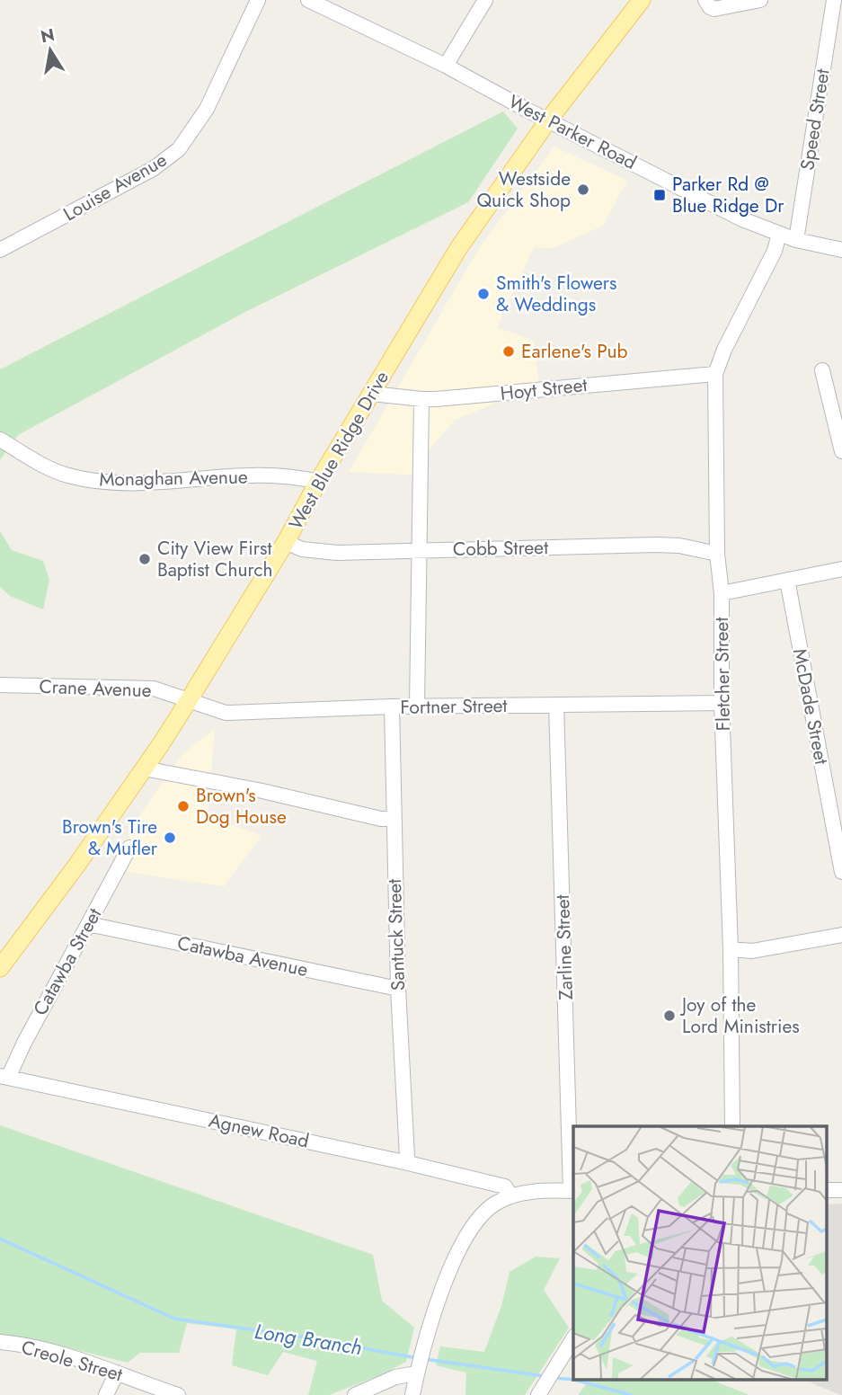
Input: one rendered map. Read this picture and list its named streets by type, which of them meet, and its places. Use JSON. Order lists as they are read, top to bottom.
{
  "streets": {
    "main road": ["West Blue Ridge Drive"],
    "street": [
      "Speed Street",
      "West Parker Road",
      "Louise Avenue",
      "Hoyt Street",
      "Monaghan Avenue",
      "Cobb Street",
      "Fletcher Street",
      "Crane Avenue",
      "Fortner Street",
      "McDade Street",
      "Santuck Street",
      "Zarline Street",
      "Catawba Avenue",
      "Catawba Street",
      "Agnew Road",
      "Creole Street"
    ]
  },
  "crossings": [
    ["Speed Street", "West Parker Road"],
    ["West Parker Road", "West Blue Ridge Drive"],
    ["West Parker Road", "Fletcher Street"],
    ["Hoyt Street", "West Blue Ridge Drive"],
    ["Hoyt Street", "Fletcher Street"],
    ["West Blue Ridge Drive", "Monaghan Avenue"],
    ["West Blue Ridge Drive", "Cobb Street"],
    ["West Blue Ridge Drive", "Crane Avenue"],
    ["West Blue Ridge Drive", "Fortner Street"],
    ["Cobb Street", "Fletcher Street"],
    ["Fletcher Street", "Fortner Street"],
    ["Crane Avenue", "Fortner Street"],
    ["Fortner Street", "Santuck Street"],
    ["Fortner Street", "Zarline Street"],
    ["Santuck Street", "Catawba Avenue"],
    ["Santuck Street", "Agnew Road"],
    ["Catawba Avenue", "Catawba Street"],
    ["Catawba Street", "Agnew Road"]
  ],
  "water": ["Long Branch"],
  "places": {
    "other": [
      "Westside Quick Shop",
      "Smith's Flowers & Weddings",
      "Earlene's Pub",
      "City View First Baptist Church",
      "Brown's Dog House",
      "Brown's Tire & Mufler",
      "Joy of the Lord Ministries"
    ],
    "transit": ["Parker Rd @ Blue Ridge Dr"]
  },
  "north": "top"
}
